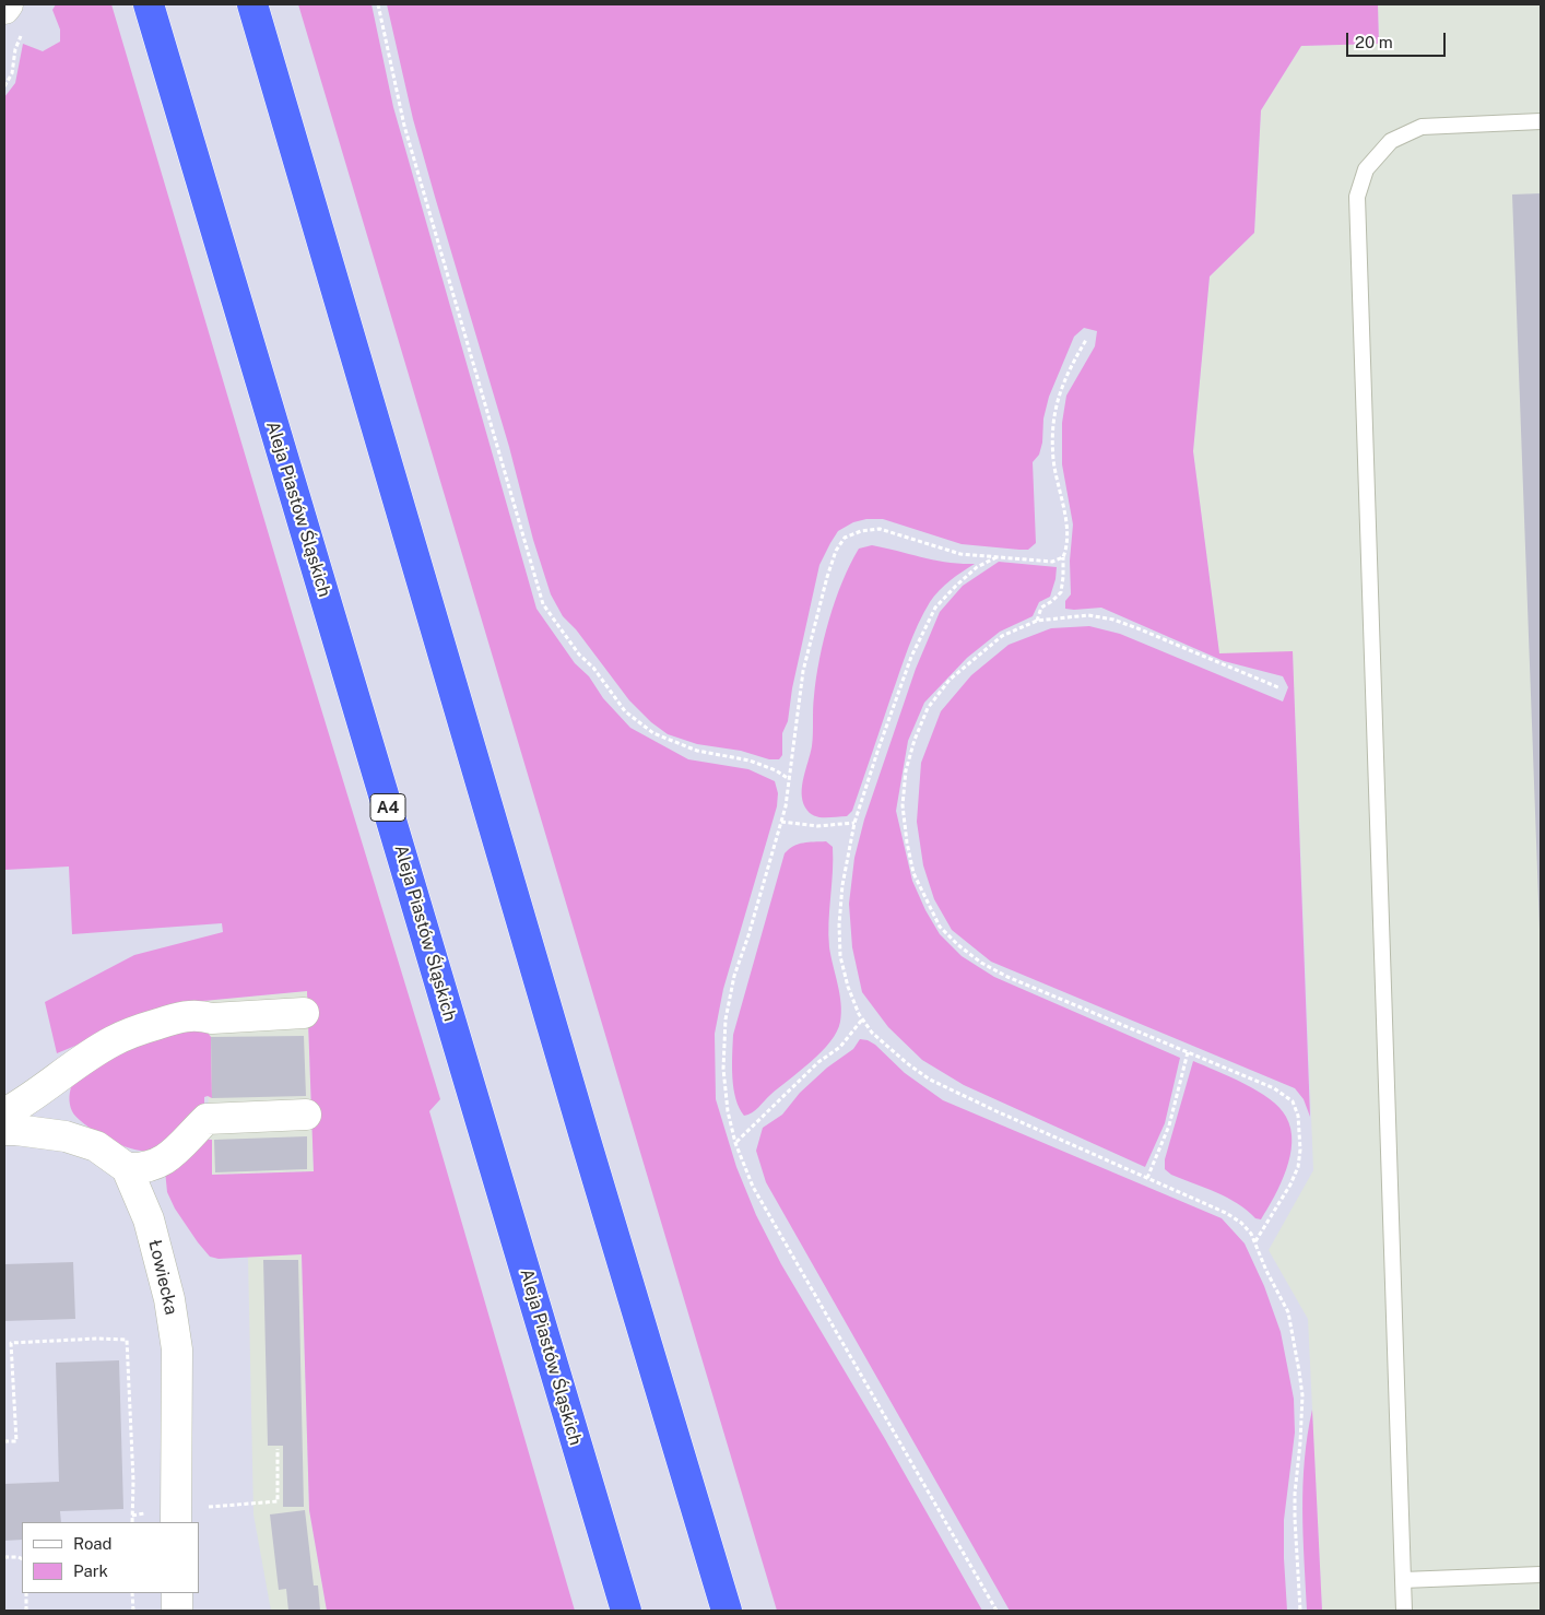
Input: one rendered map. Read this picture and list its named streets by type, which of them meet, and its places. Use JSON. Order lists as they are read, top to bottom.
{
  "streets": {
    "highway": ["Aleja Piastów Śląskich", "A4"],
    "street": ["Łowiecka"]
  },
  "legend": ["Road", "Park"],
  "scale_bar": "20 m"
}
